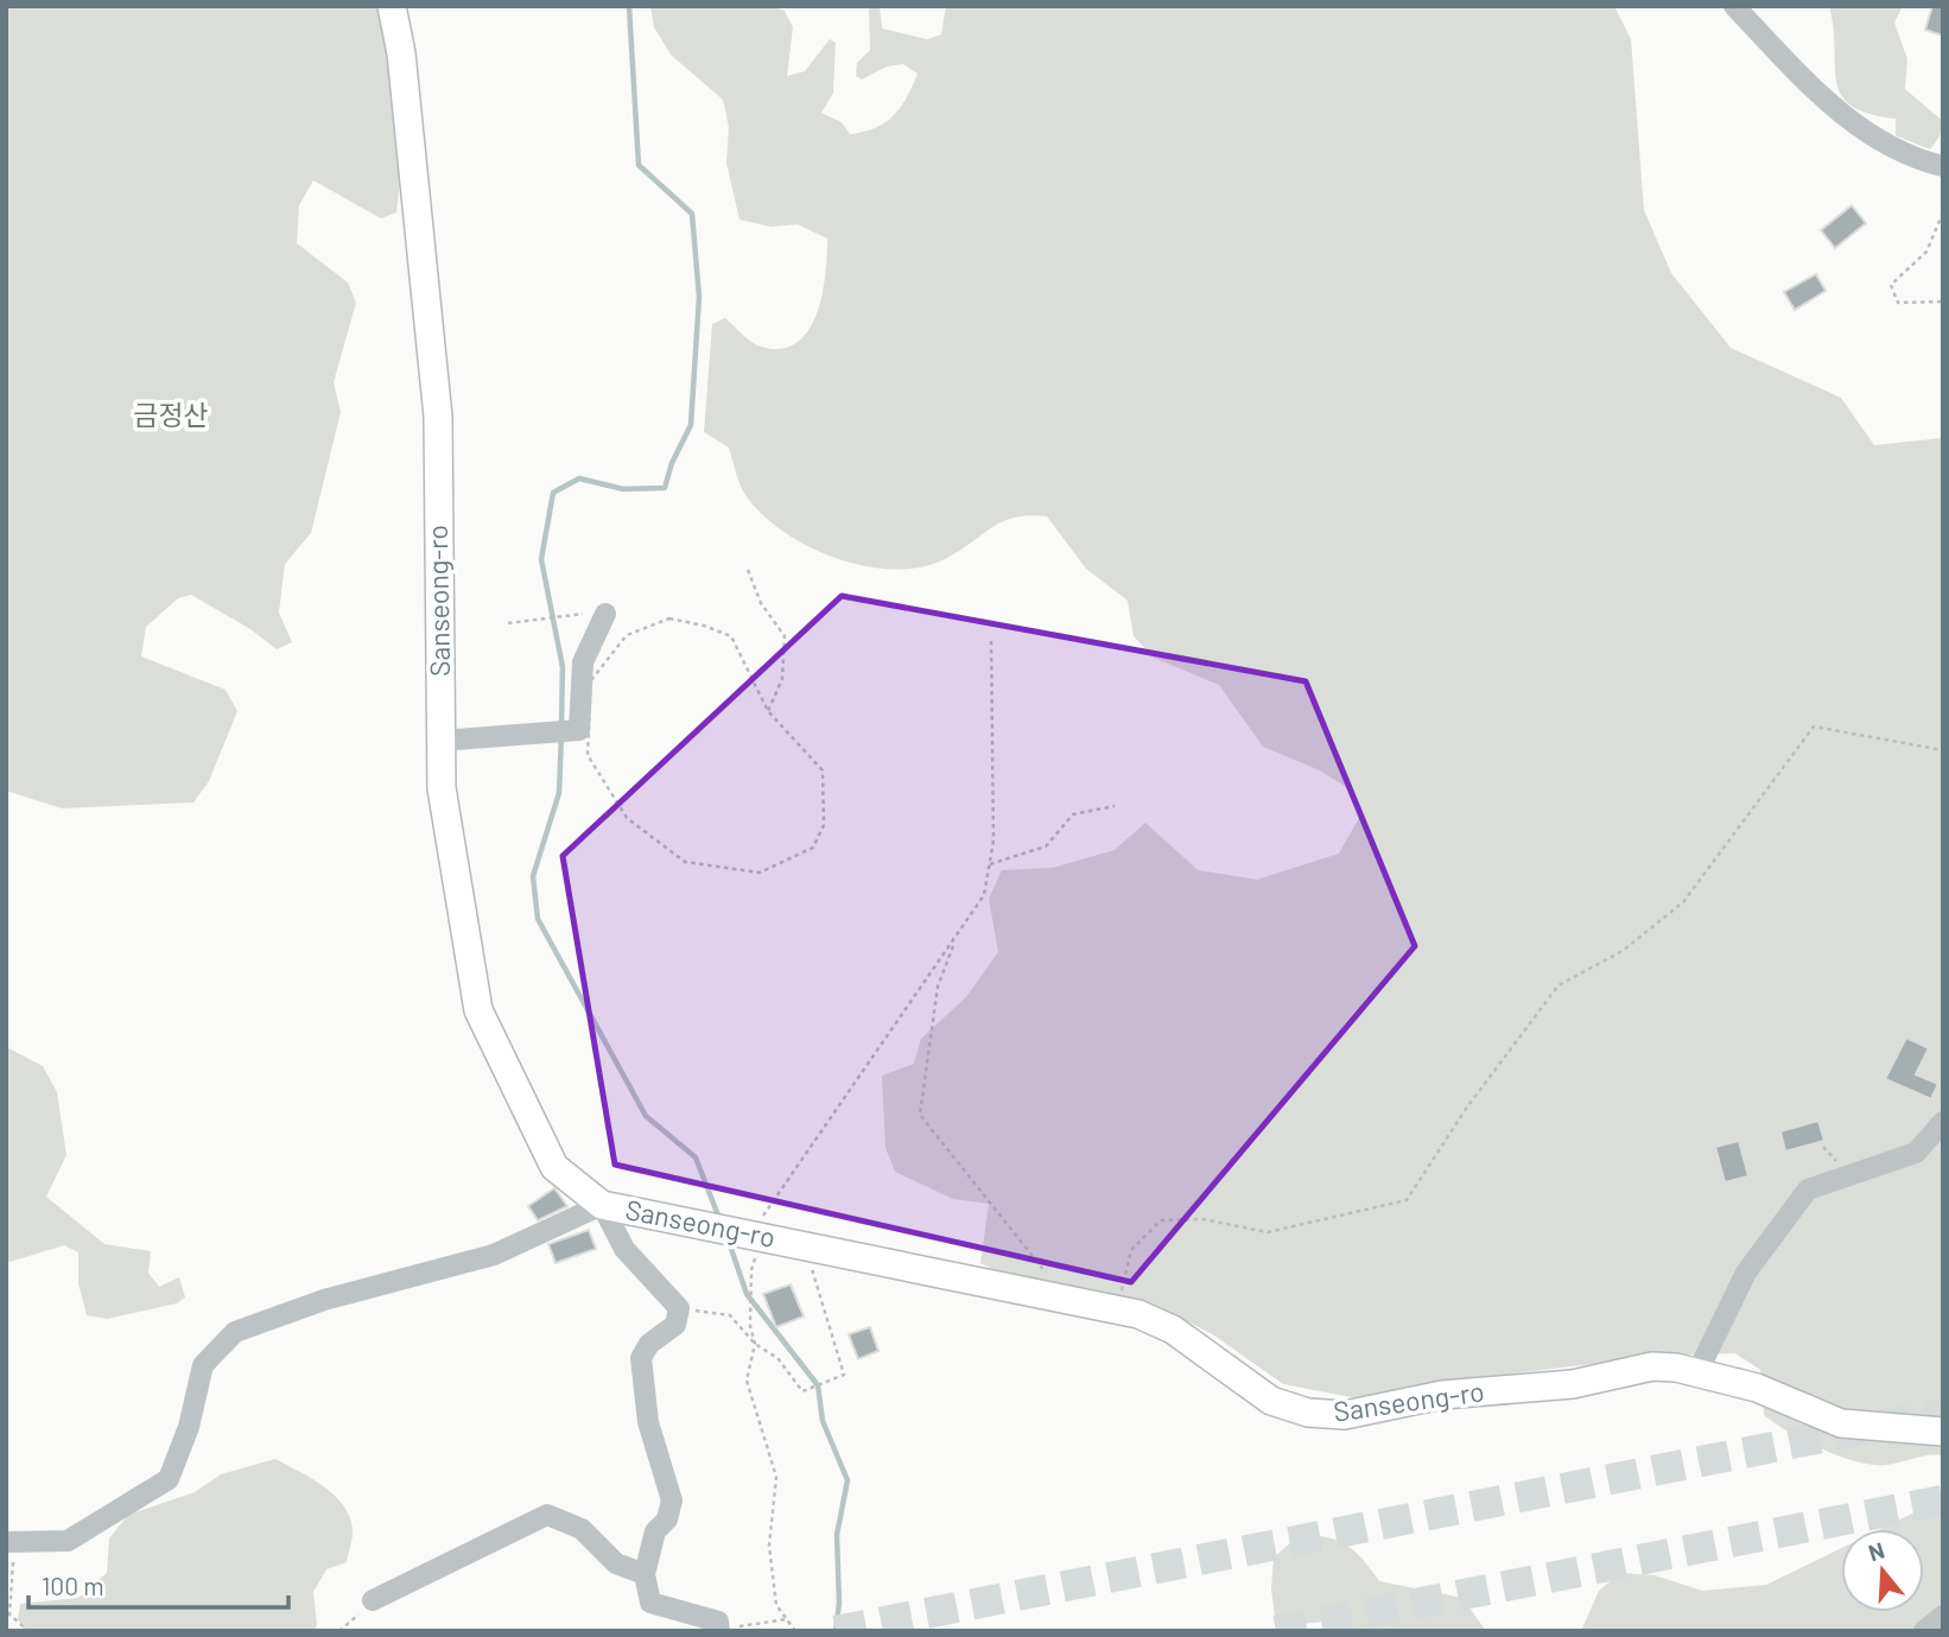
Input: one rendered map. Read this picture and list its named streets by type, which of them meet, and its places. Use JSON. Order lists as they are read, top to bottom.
{
  "streets": {
    "main road": ["Sanseong-ro"]
  },
  "parks": ["금정산"],
  "scale_bar": "100 m",
  "north": "top"
}
